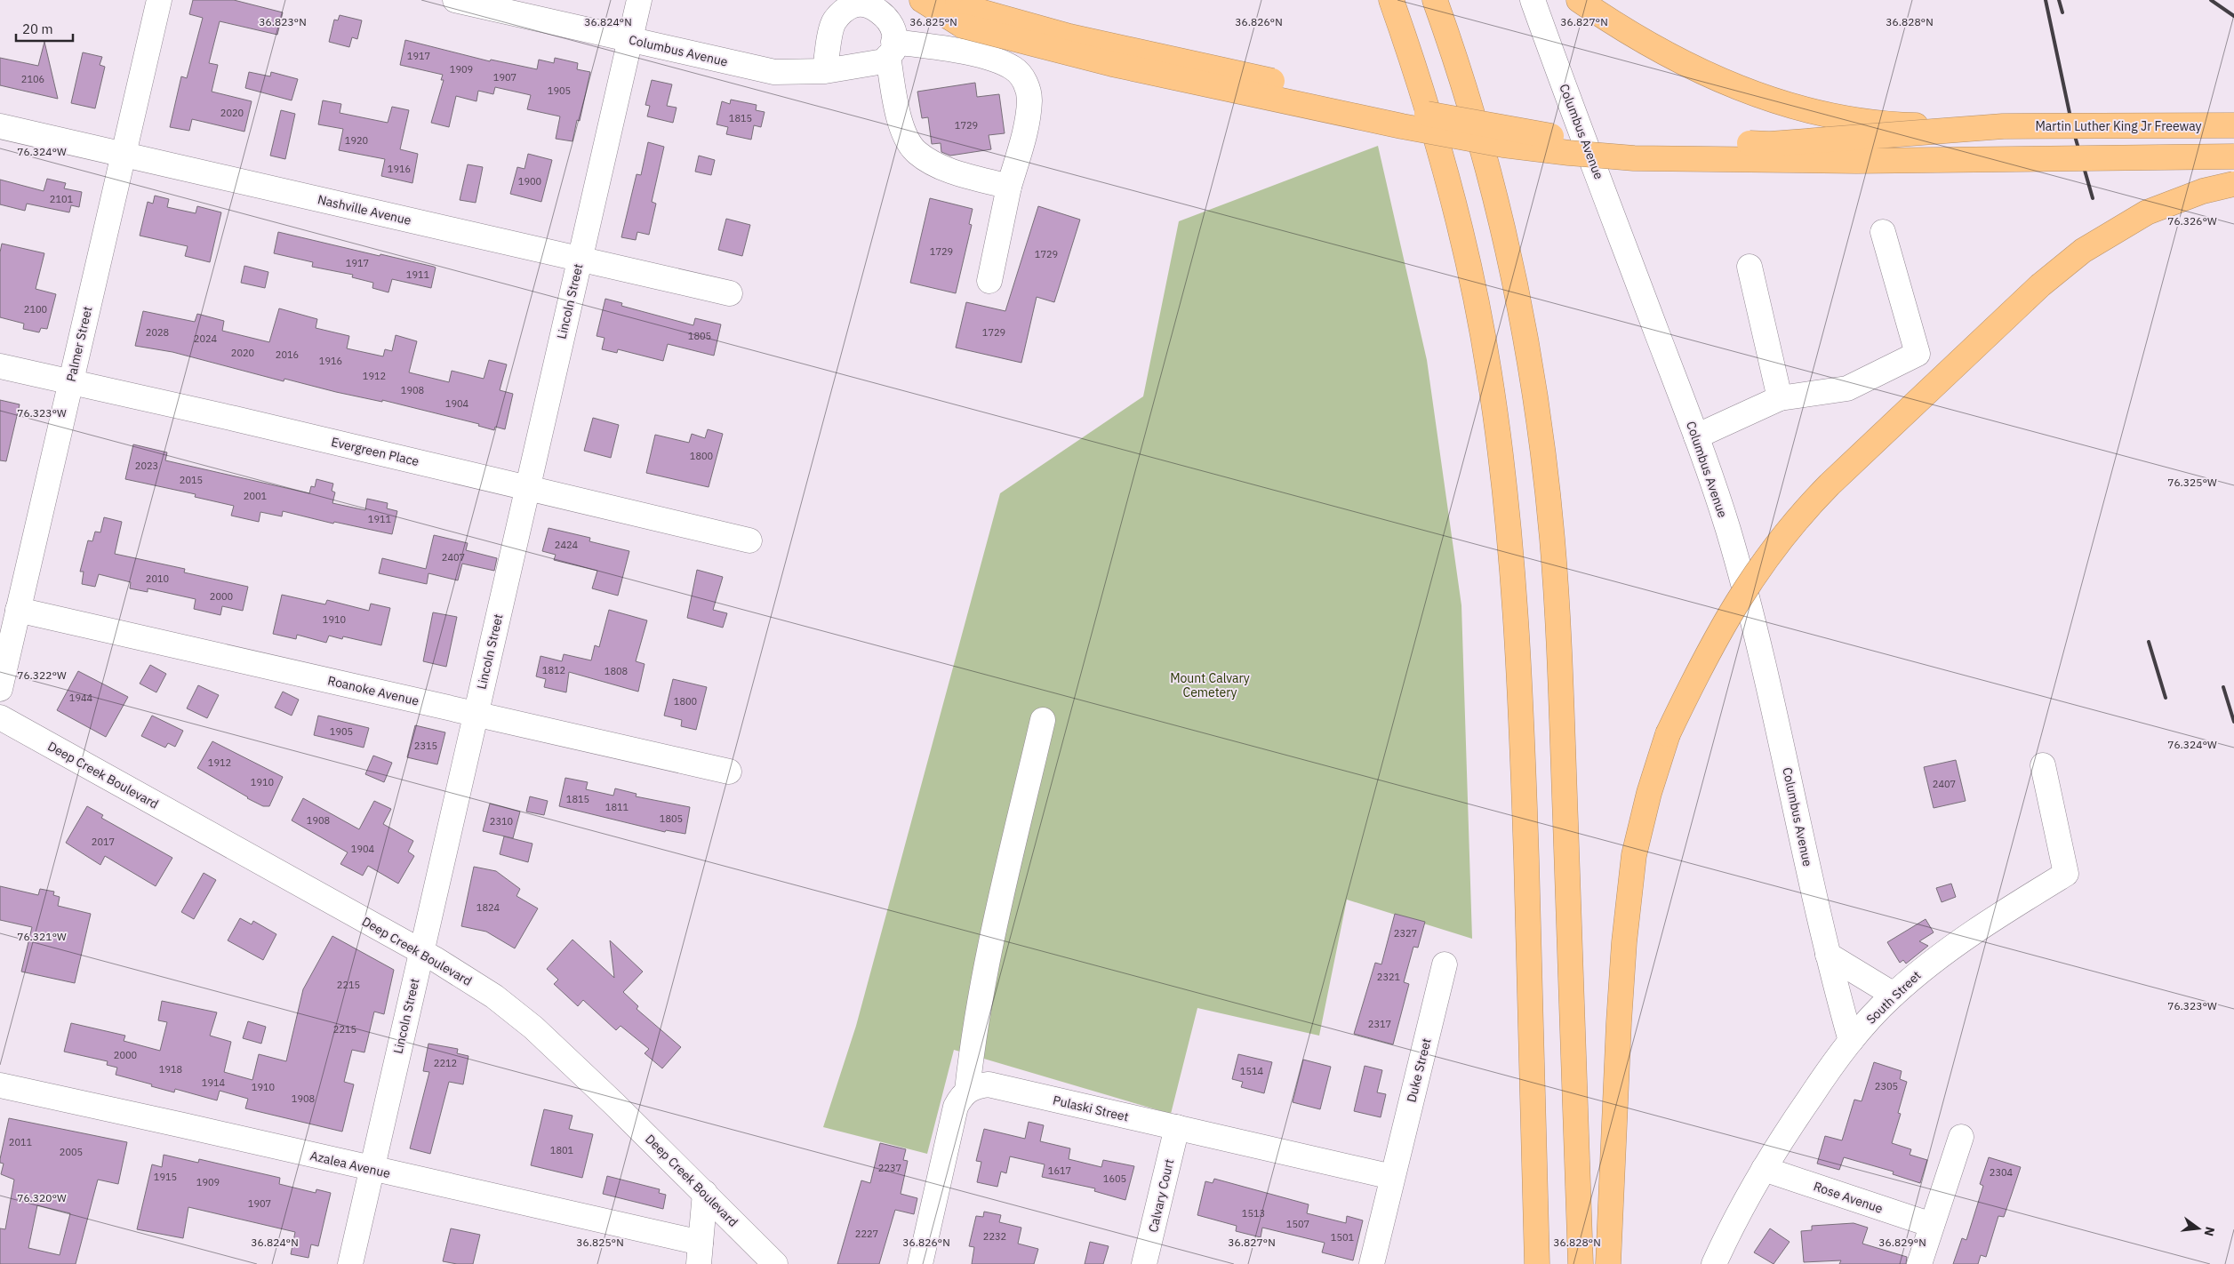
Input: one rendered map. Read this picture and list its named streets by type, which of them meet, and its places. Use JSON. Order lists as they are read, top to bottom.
{
  "streets": {
    "highway": ["Martin Luther King Jr Freeway"],
    "street": [
      "Columbus Avenue",
      "Nashville Avenue",
      "Lincoln Street",
      "Palmer Street",
      "Evergreen Place",
      "Roanoke Avenue",
      "Deep Creek Boulevard",
      "South Street",
      "Duke Street",
      "Pulaski Street",
      "Azalea Avenue",
      "Calvary Court",
      "Rose Avenue"
    ]
  },
  "crossings": [
    ["Columbus Avenue", "Lincoln Street"],
    ["Columbus Avenue", "South Street"],
    ["Nashville Avenue", "Lincoln Street"],
    ["Nashville Avenue", "Palmer Street"],
    ["Lincoln Street", "Evergreen Place"],
    ["Lincoln Street", "Roanoke Avenue"],
    ["Lincoln Street", "Deep Creek Boulevard"],
    ["Lincoln Street", "Azalea Avenue"],
    ["Palmer Street", "Evergreen Place"],
    ["Palmer Street", "Roanoke Avenue"],
    ["South Street", "Rose Avenue"],
    ["Duke Street", "Pulaski Street"],
    ["Pulaski Street", "Calvary Court"]
  ],
  "parks": ["Mount Calvary Cemetery"],
  "house_numbers": [
    "1917",
    "1909",
    "1907",
    "2106",
    "1905",
    "2020",
    "1815",
    "1729",
    "1920",
    "1916",
    "1900",
    "2101",
    "1729",
    "1729",
    "1917",
    "1911",
    "2100",
    "2028",
    "1729",
    "1805",
    "2024",
    "2020",
    "2016",
    "1916",
    "1912",
    "1908",
    "1904",
    "1800",
    "2023",
    "2015",
    "2001",
    "1911",
    "2424",
    "2407",
    "2010",
    "2000",
    "1910",
    "1812",
    "1808",
    "1944",
    "1800",
    "1905",
    "2315",
    "1912",
    "1910",
    "2407",
    "1815",
    "1811",
    "1805",
    "1908",
    "2310",
    "2017",
    "1904",
    "1824",
    "2327",
    "2321",
    "2215",
    "2317",
    "2215",
    "2000",
    "2212",
    "1918",
    "1514",
    "1914",
    "2305",
    "1910",
    "1908",
    "2011",
    "1801",
    "2005",
    "2237",
    "1617",
    "2304",
    "1915",
    "1605",
    "1909",
    "1907",
    "1513",
    "1507",
    "2227",
    "2232",
    "1501"
  ],
  "scale_bar": "20 m",
  "north": "right",
  "coordinates": [
    "36.823°N",
    "36.824°N",
    "36.825°N",
    "36.826°N",
    "36.827°N",
    "36.828°N",
    "76.324°W",
    "76.326°W",
    "76.323°W",
    "76.325°W",
    "76.322°W",
    "76.321°W",
    "76.320°W",
    "36.829°N"
  ]
}
